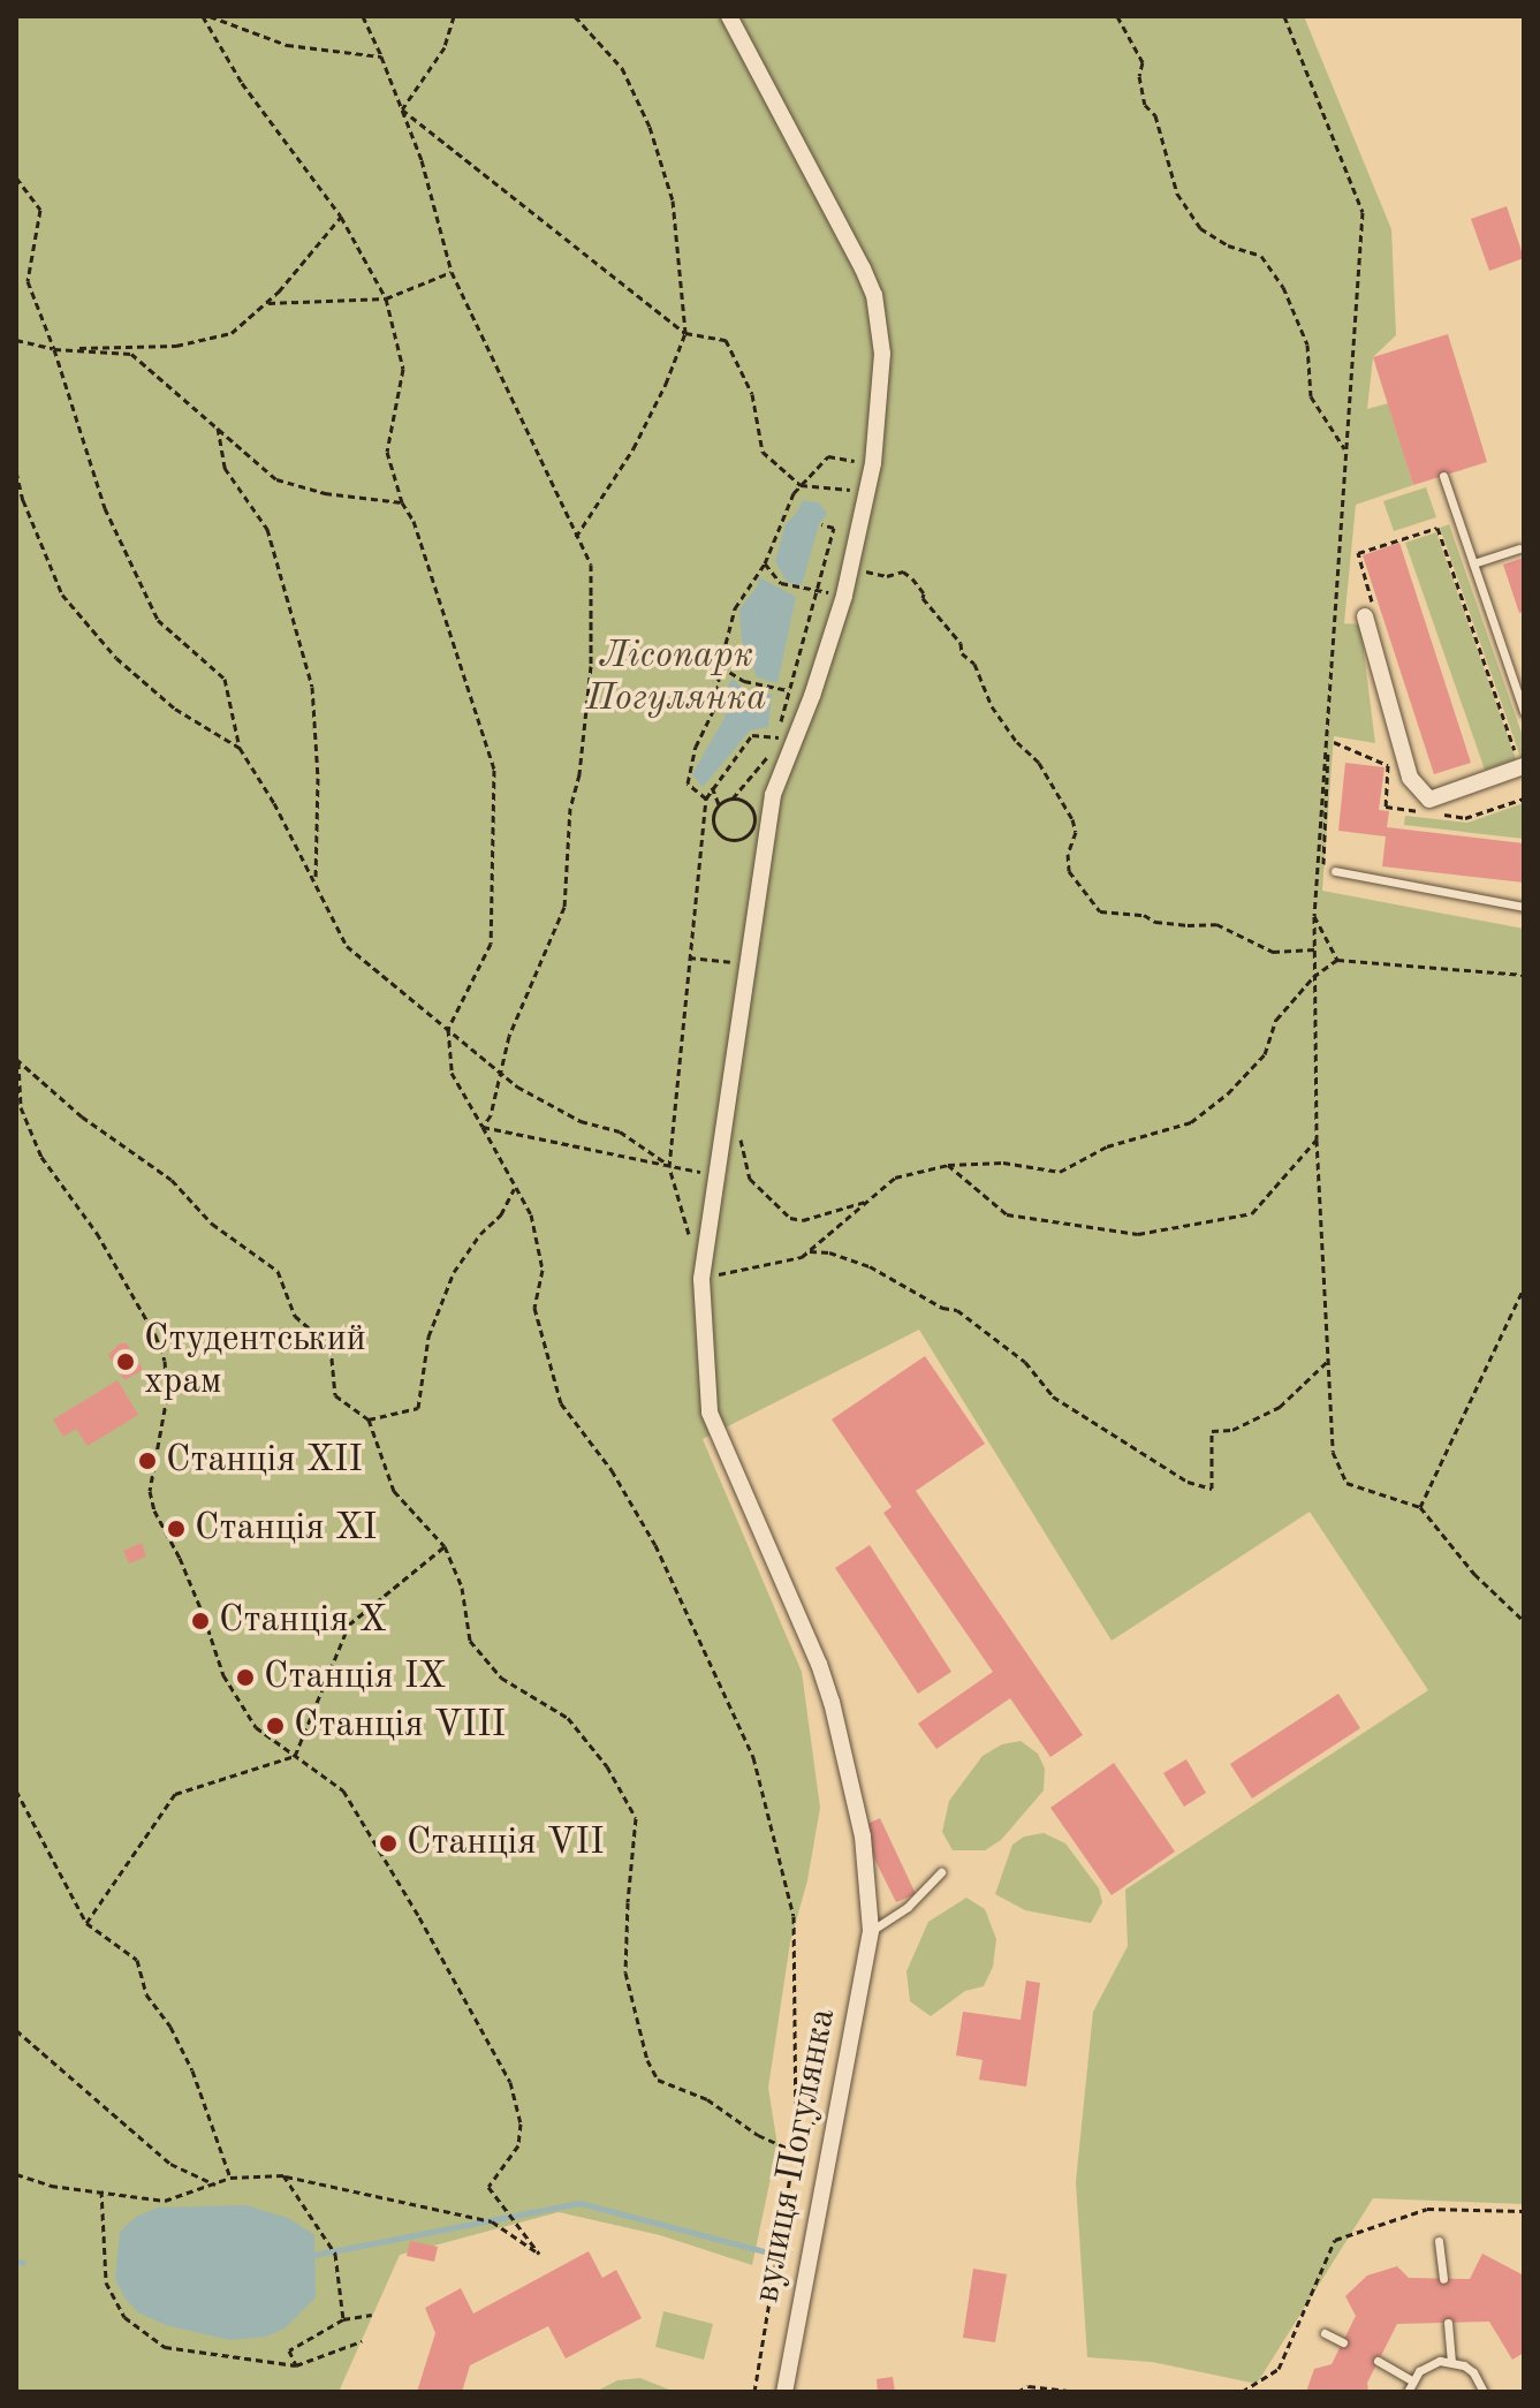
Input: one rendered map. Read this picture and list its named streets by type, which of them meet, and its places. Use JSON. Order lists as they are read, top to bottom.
{
  "streets": {
    "street": ["вулиця Погулянка"]
  },
  "parks": ["Лісопарк Погулянка"],
  "places": [
    "Студентський храм",
    "Cтанція XII",
    "Cтанція XI",
    "Cтанція X",
    "Cтанція IX",
    "Cтанція VIII",
    "Станція VII"
  ]
}
